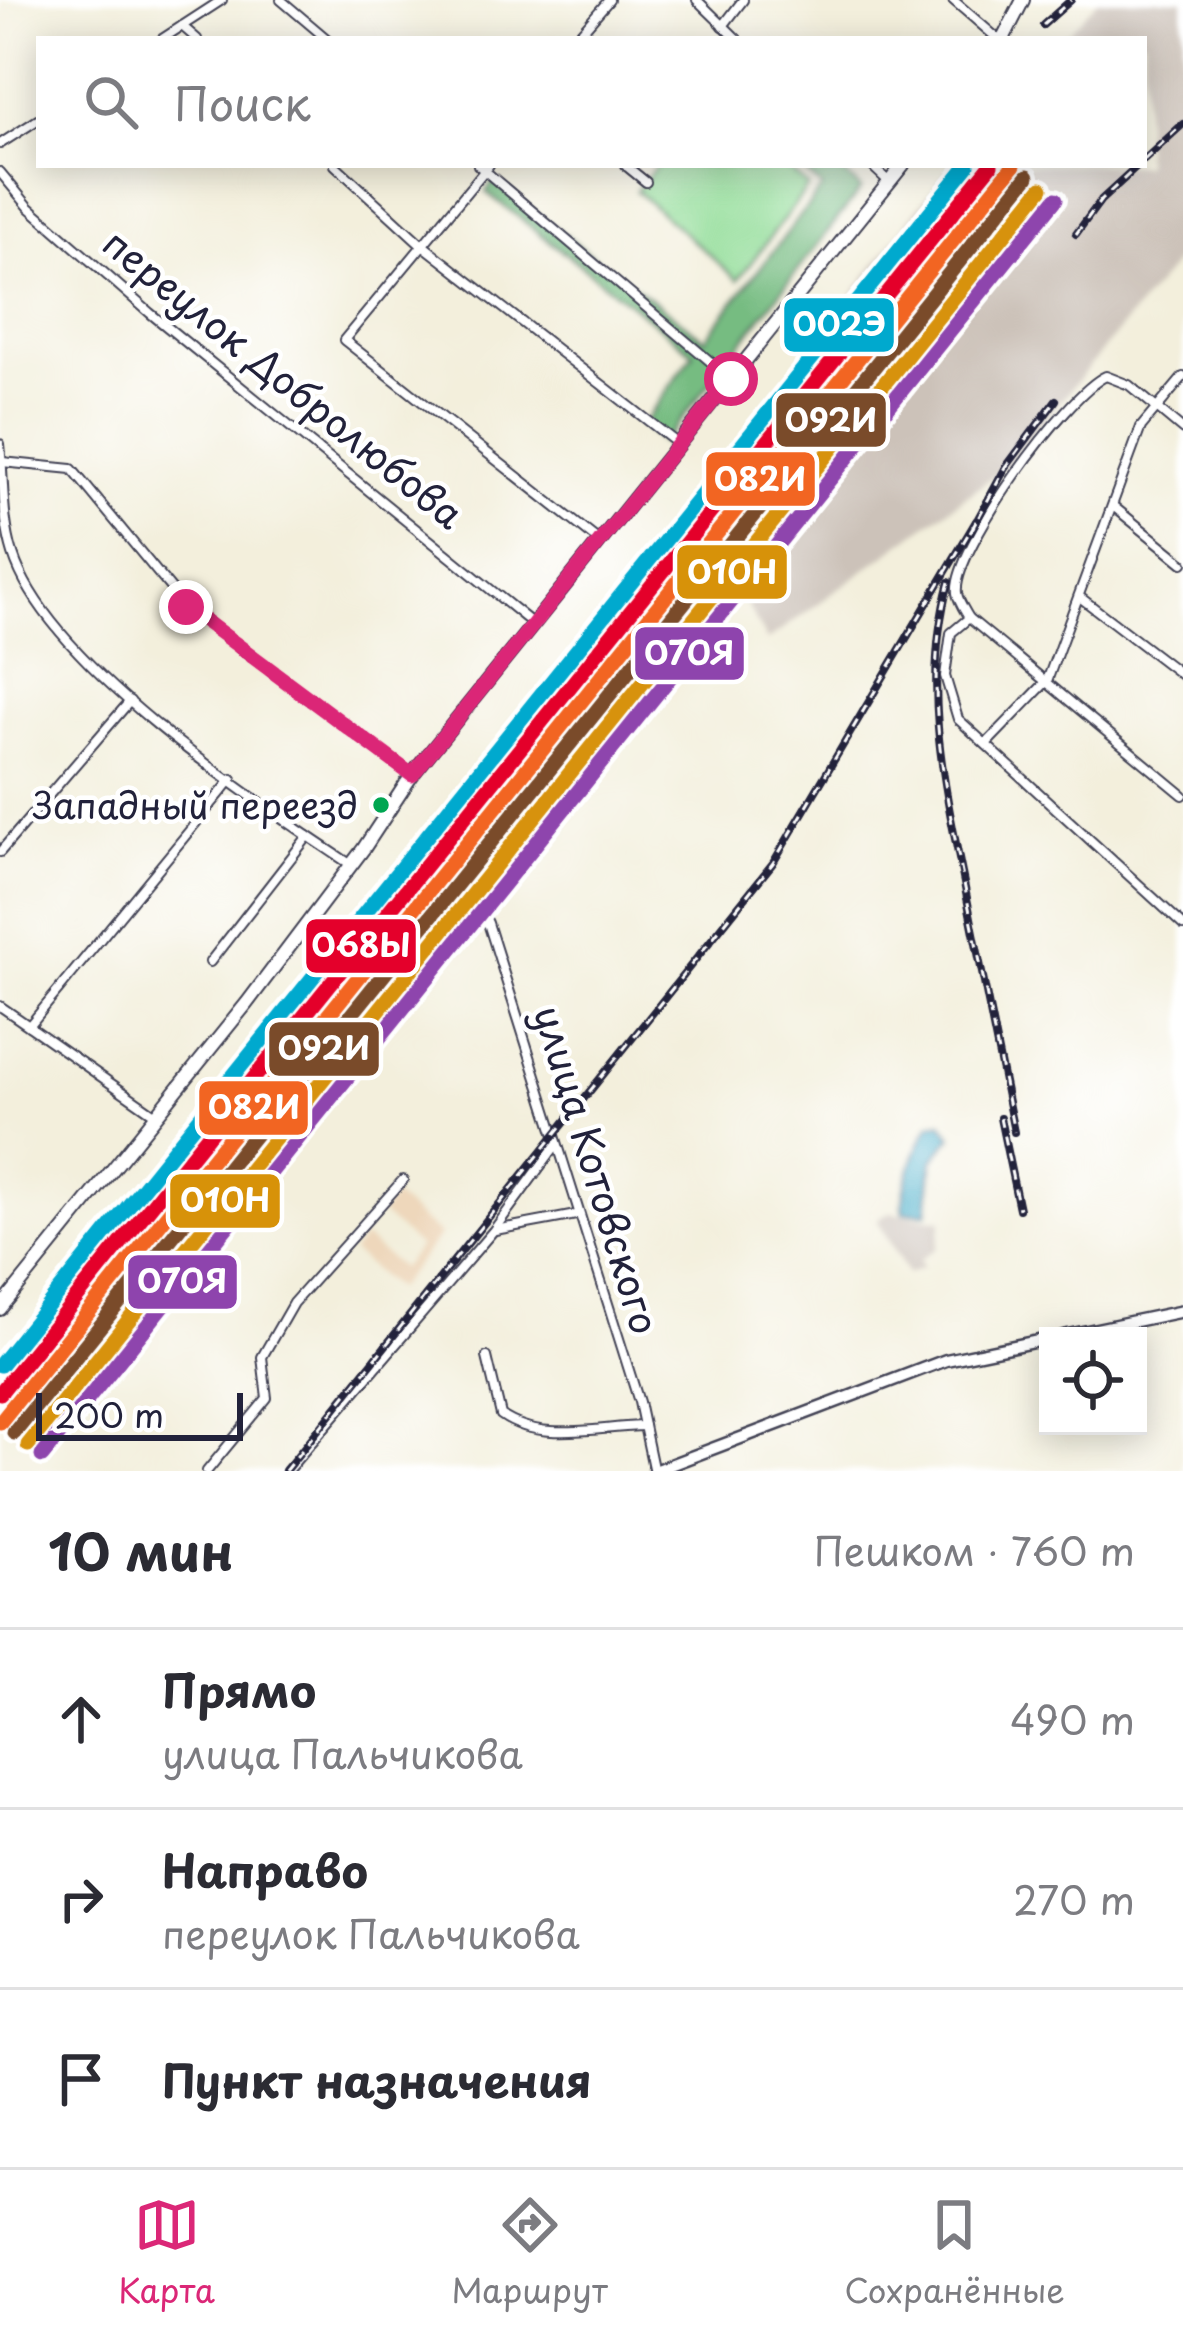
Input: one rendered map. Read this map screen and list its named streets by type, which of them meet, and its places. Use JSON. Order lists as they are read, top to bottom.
{
  "streets": {
    "street": ["переулок Добролюбова", "улица Котовского"]
  },
  "places": ["Западный переезд"],
  "lines": [
    "transit line 082И",
    "transit line 068Ы",
    "transit line 002Э",
    "transit line 092И",
    "transit line 010Н",
    "transit line 070Я"
  ],
  "scale_bar": "200 m",
  "page": {
    "search": "Поиск",
    "scale": "200 m",
    "heading": ["10 мин", "Пешком · 760 m"],
    "list": [
      ["Прямо", "улица Пальчикова", "490 m"],
      ["Направо", "переулок Пальчикова", "270 m"],
      "Пункт назначения"
    ],
    "nav": ["Карта", "Маршрут", "Сохранённые"]
  }
}
